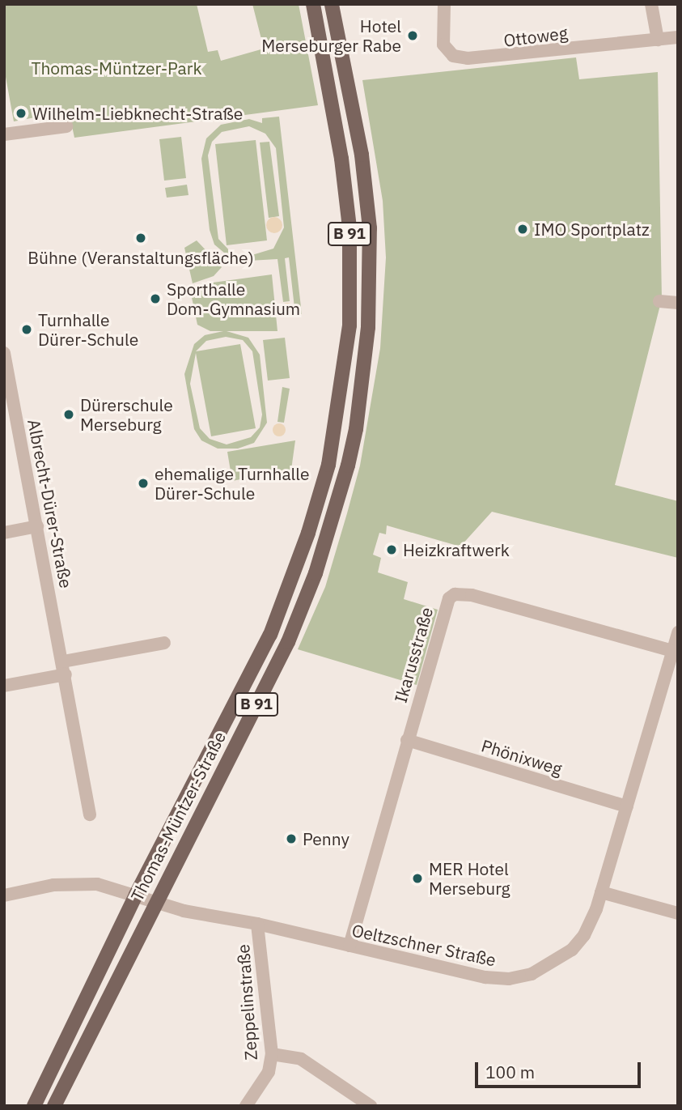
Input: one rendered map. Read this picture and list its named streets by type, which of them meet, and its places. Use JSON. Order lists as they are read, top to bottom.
{
  "streets": {
    "main road": ["B 91", "Thomas-Müntzer-Straße"],
    "street": [
      "Ottoweg",
      "Albrecht-Dürer-Straße",
      "Ikarusstraße",
      "Phönixweg",
      "Oeltzschner Straße",
      "Zeppelinstraße"
    ]
  },
  "crossings": [
    ["Ikarusstraße", "Phönixweg"],
    ["Ikarusstraße", "Oeltzschner Straße"],
    ["Phönixweg", "Oeltzschner Straße"],
    ["Thomas-Müntzer-Straße", "Oeltzschner Straße"],
    ["Oeltzschner Straße", "Zeppelinstraße"]
  ],
  "parks": ["Thomas-Müntzer-Park"],
  "places": [
    "Hotel Merseburger Rabe",
    "Wilhelm-Liebknecht-Straße",
    "IMO Sportplatz",
    "Bühne (Veranstaltungsfläche)",
    "Sporthalle Dom-Gymnasium",
    "Turnhalle Dürer-Schule",
    "Dürerschule Merseburg",
    "ehemalige Turnhalle Dürer-Schule",
    "Heizkraftwerk",
    "Penny",
    "MER Hotel Merseburg"
  ],
  "scale_bar": "100 m"
}
